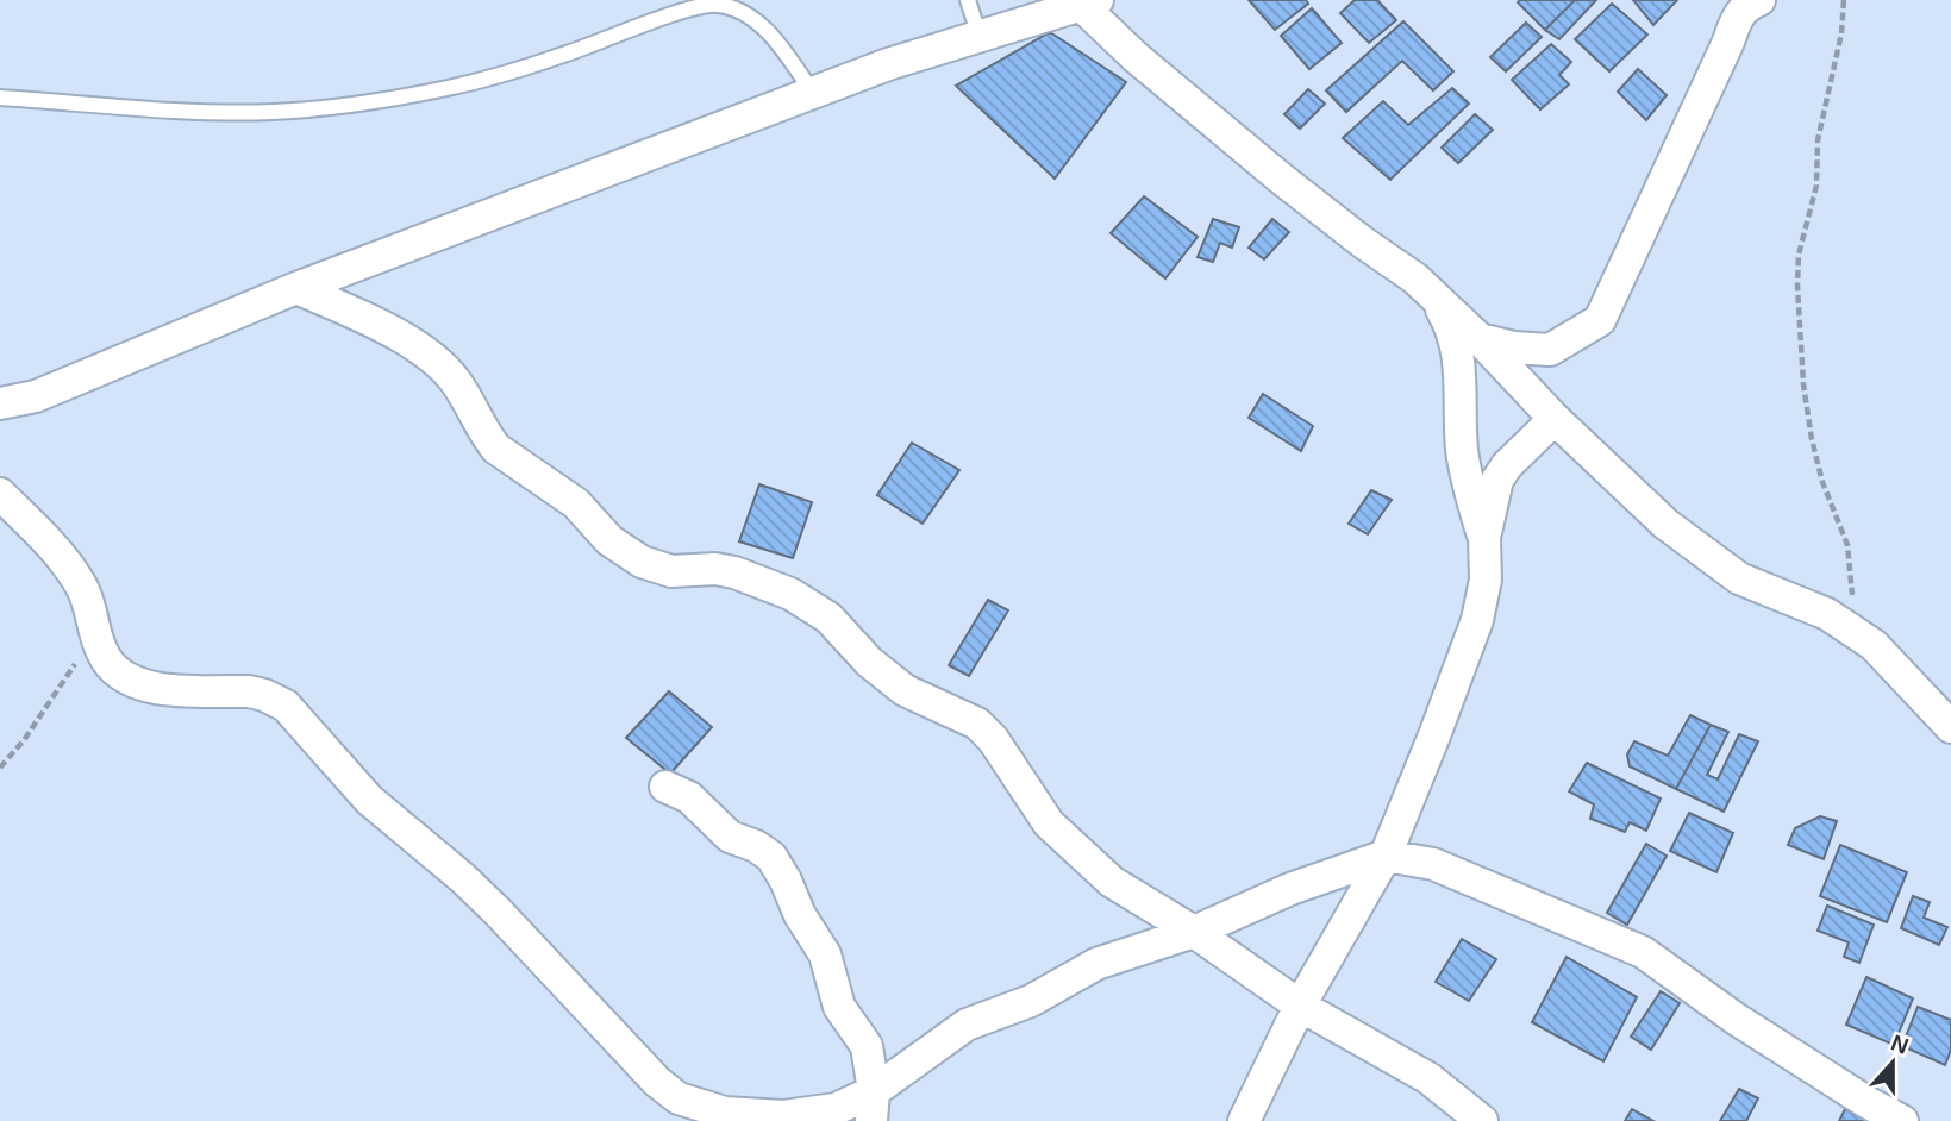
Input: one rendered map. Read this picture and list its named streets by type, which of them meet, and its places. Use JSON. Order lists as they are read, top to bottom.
{
  "north": "top"
}
